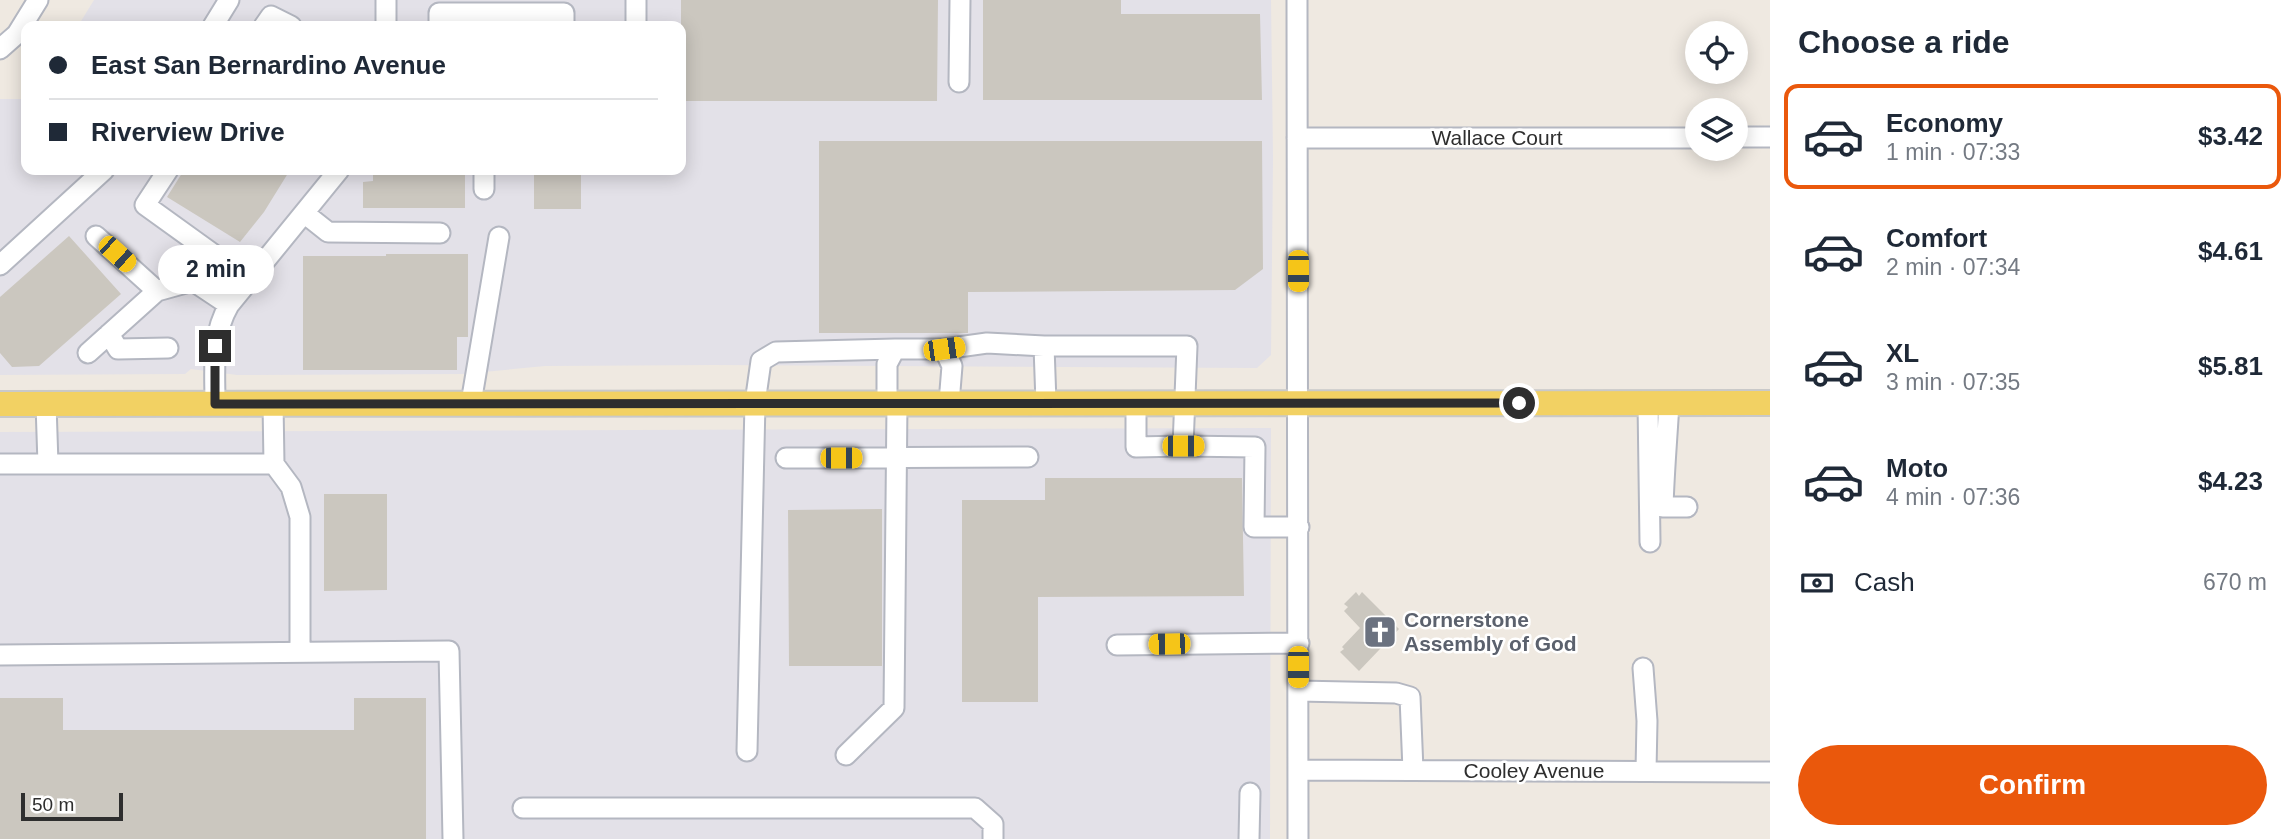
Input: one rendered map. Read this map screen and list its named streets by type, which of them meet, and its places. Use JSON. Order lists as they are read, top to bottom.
{
  "streets": {
    "street": ["Wallace Court", "Cooley Avenue"]
  },
  "places": {
    "church": ["Cornerstone Assembly of God"]
  },
  "scale_bar": "50 m",
  "page": {
    "heading": "Choose a ride",
    "banner": ["East San Bernardino Avenue", "Riverview Drive"],
    "list": [
      {
        "name": "Economy",
        "note": "1 min · 07:33",
        "value": "$3.42"
      },
      {
        "name": "Comfort",
        "note": "2 min · 07:34",
        "value": "$4.61"
      },
      {
        "name": "XL",
        "note": "3 min · 07:35",
        "value": "$5.81"
      },
      {
        "name": "Moto",
        "note": "4 min · 07:36",
        "value": "$4.23"
      }
    ],
    "bubble": "2 min",
    "pay": ["Cash", "670 m"],
    "buttons": "Confirm",
    "scale": "50 m"
  }
}
